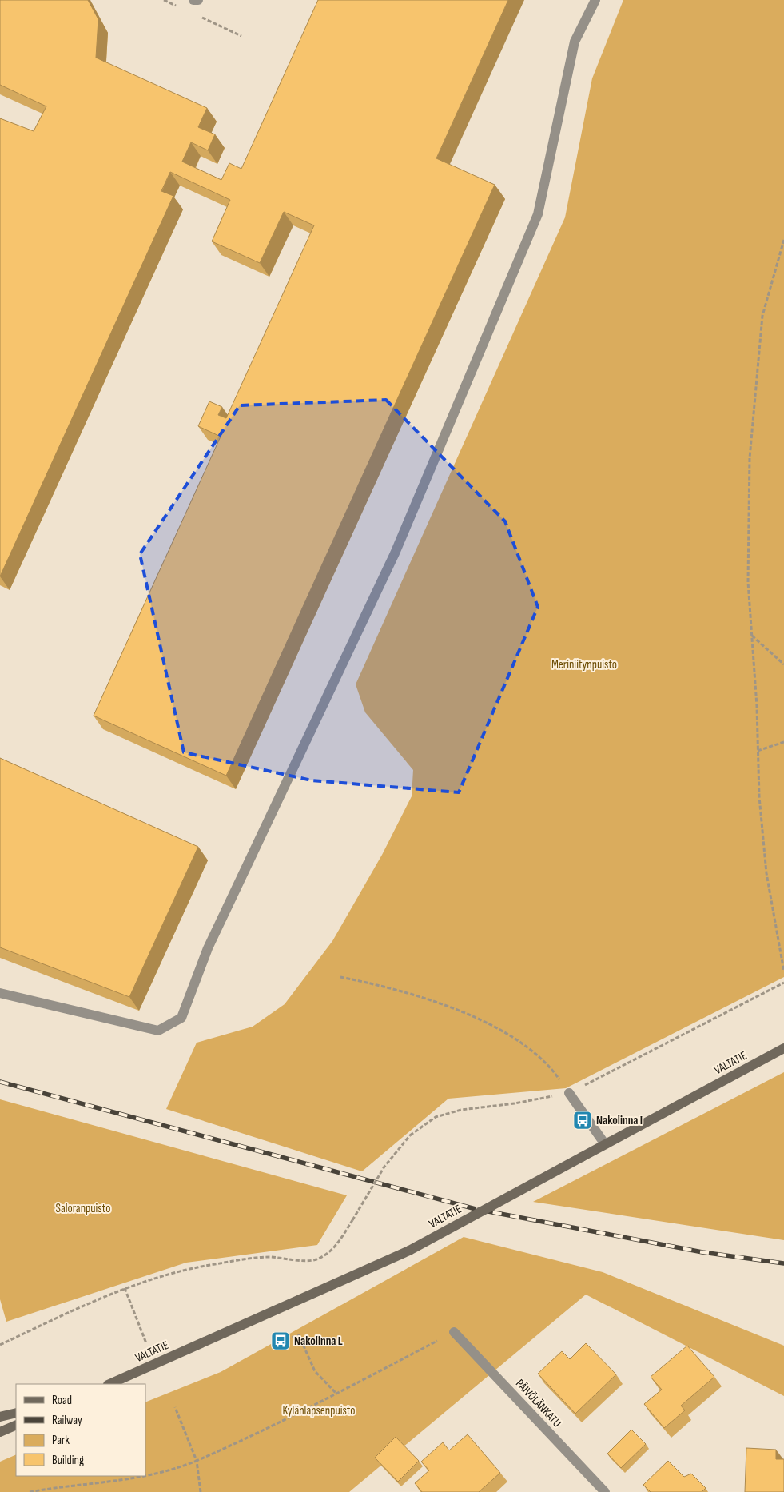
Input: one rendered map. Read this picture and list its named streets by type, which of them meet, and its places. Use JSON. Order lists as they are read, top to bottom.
{
  "streets": {
    "main road": ["VALTATIE"],
    "street": ["PÄIVÖLÄNKATU"]
  },
  "parks": ["Meriniitynpuisto", "Saloranpuisto", "Kylänlapsenpuisto"],
  "places": {
    "bus stop": ["Nakolinna I", "Nakolinna L"]
  },
  "legend": [
    "Road",
    "Railway",
    "Park",
    "Building"
  ]
}
